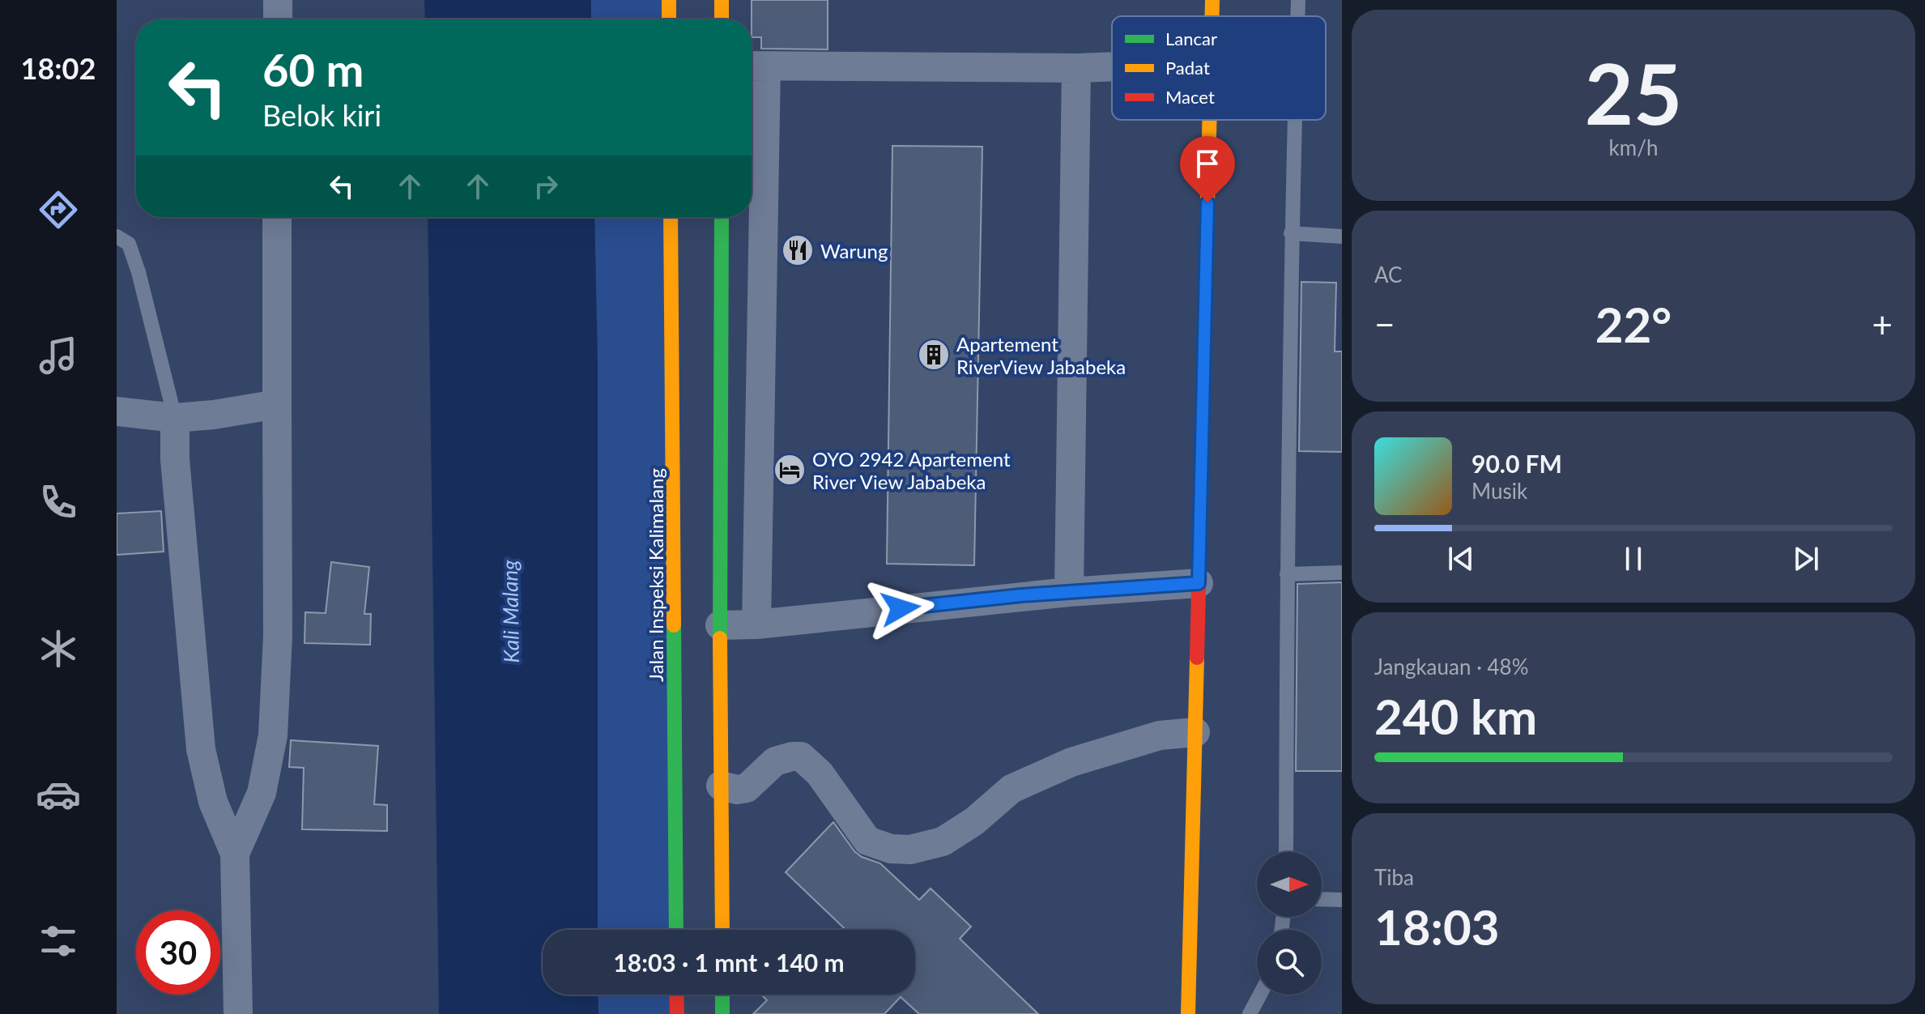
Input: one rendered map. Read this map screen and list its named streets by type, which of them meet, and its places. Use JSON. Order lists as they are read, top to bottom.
{
  "streets": {
    "main road": ["Jalan Inspeksi Kalimalang"]
  },
  "water": ["Kali Malang"],
  "places": {
    "restaurant": ["Warung"],
    "building": ["Apartement RiverView Jababeka"],
    "hotel": ["OYO 2942 Apartement River View Jababeka"]
  },
  "legend": ["Lancar", "Padat", "Macet"],
  "north": "right",
  "page": {
    "tabs": "18:02",
    "tile": [
      ["25", "km/h"],
      "AC",
      ["Jangkauan · 48%", "240 km"],
      ["Tiba", "18:03"]
    ],
    "turn": ["60 m", "Belok kiri"],
    "heat": ["−", "22°", "+"],
    "song": ["90.0 FM", "Musik"],
    "limit": "30",
    "trip": "18:03 · 1 mnt · 140 m"
  }
}
